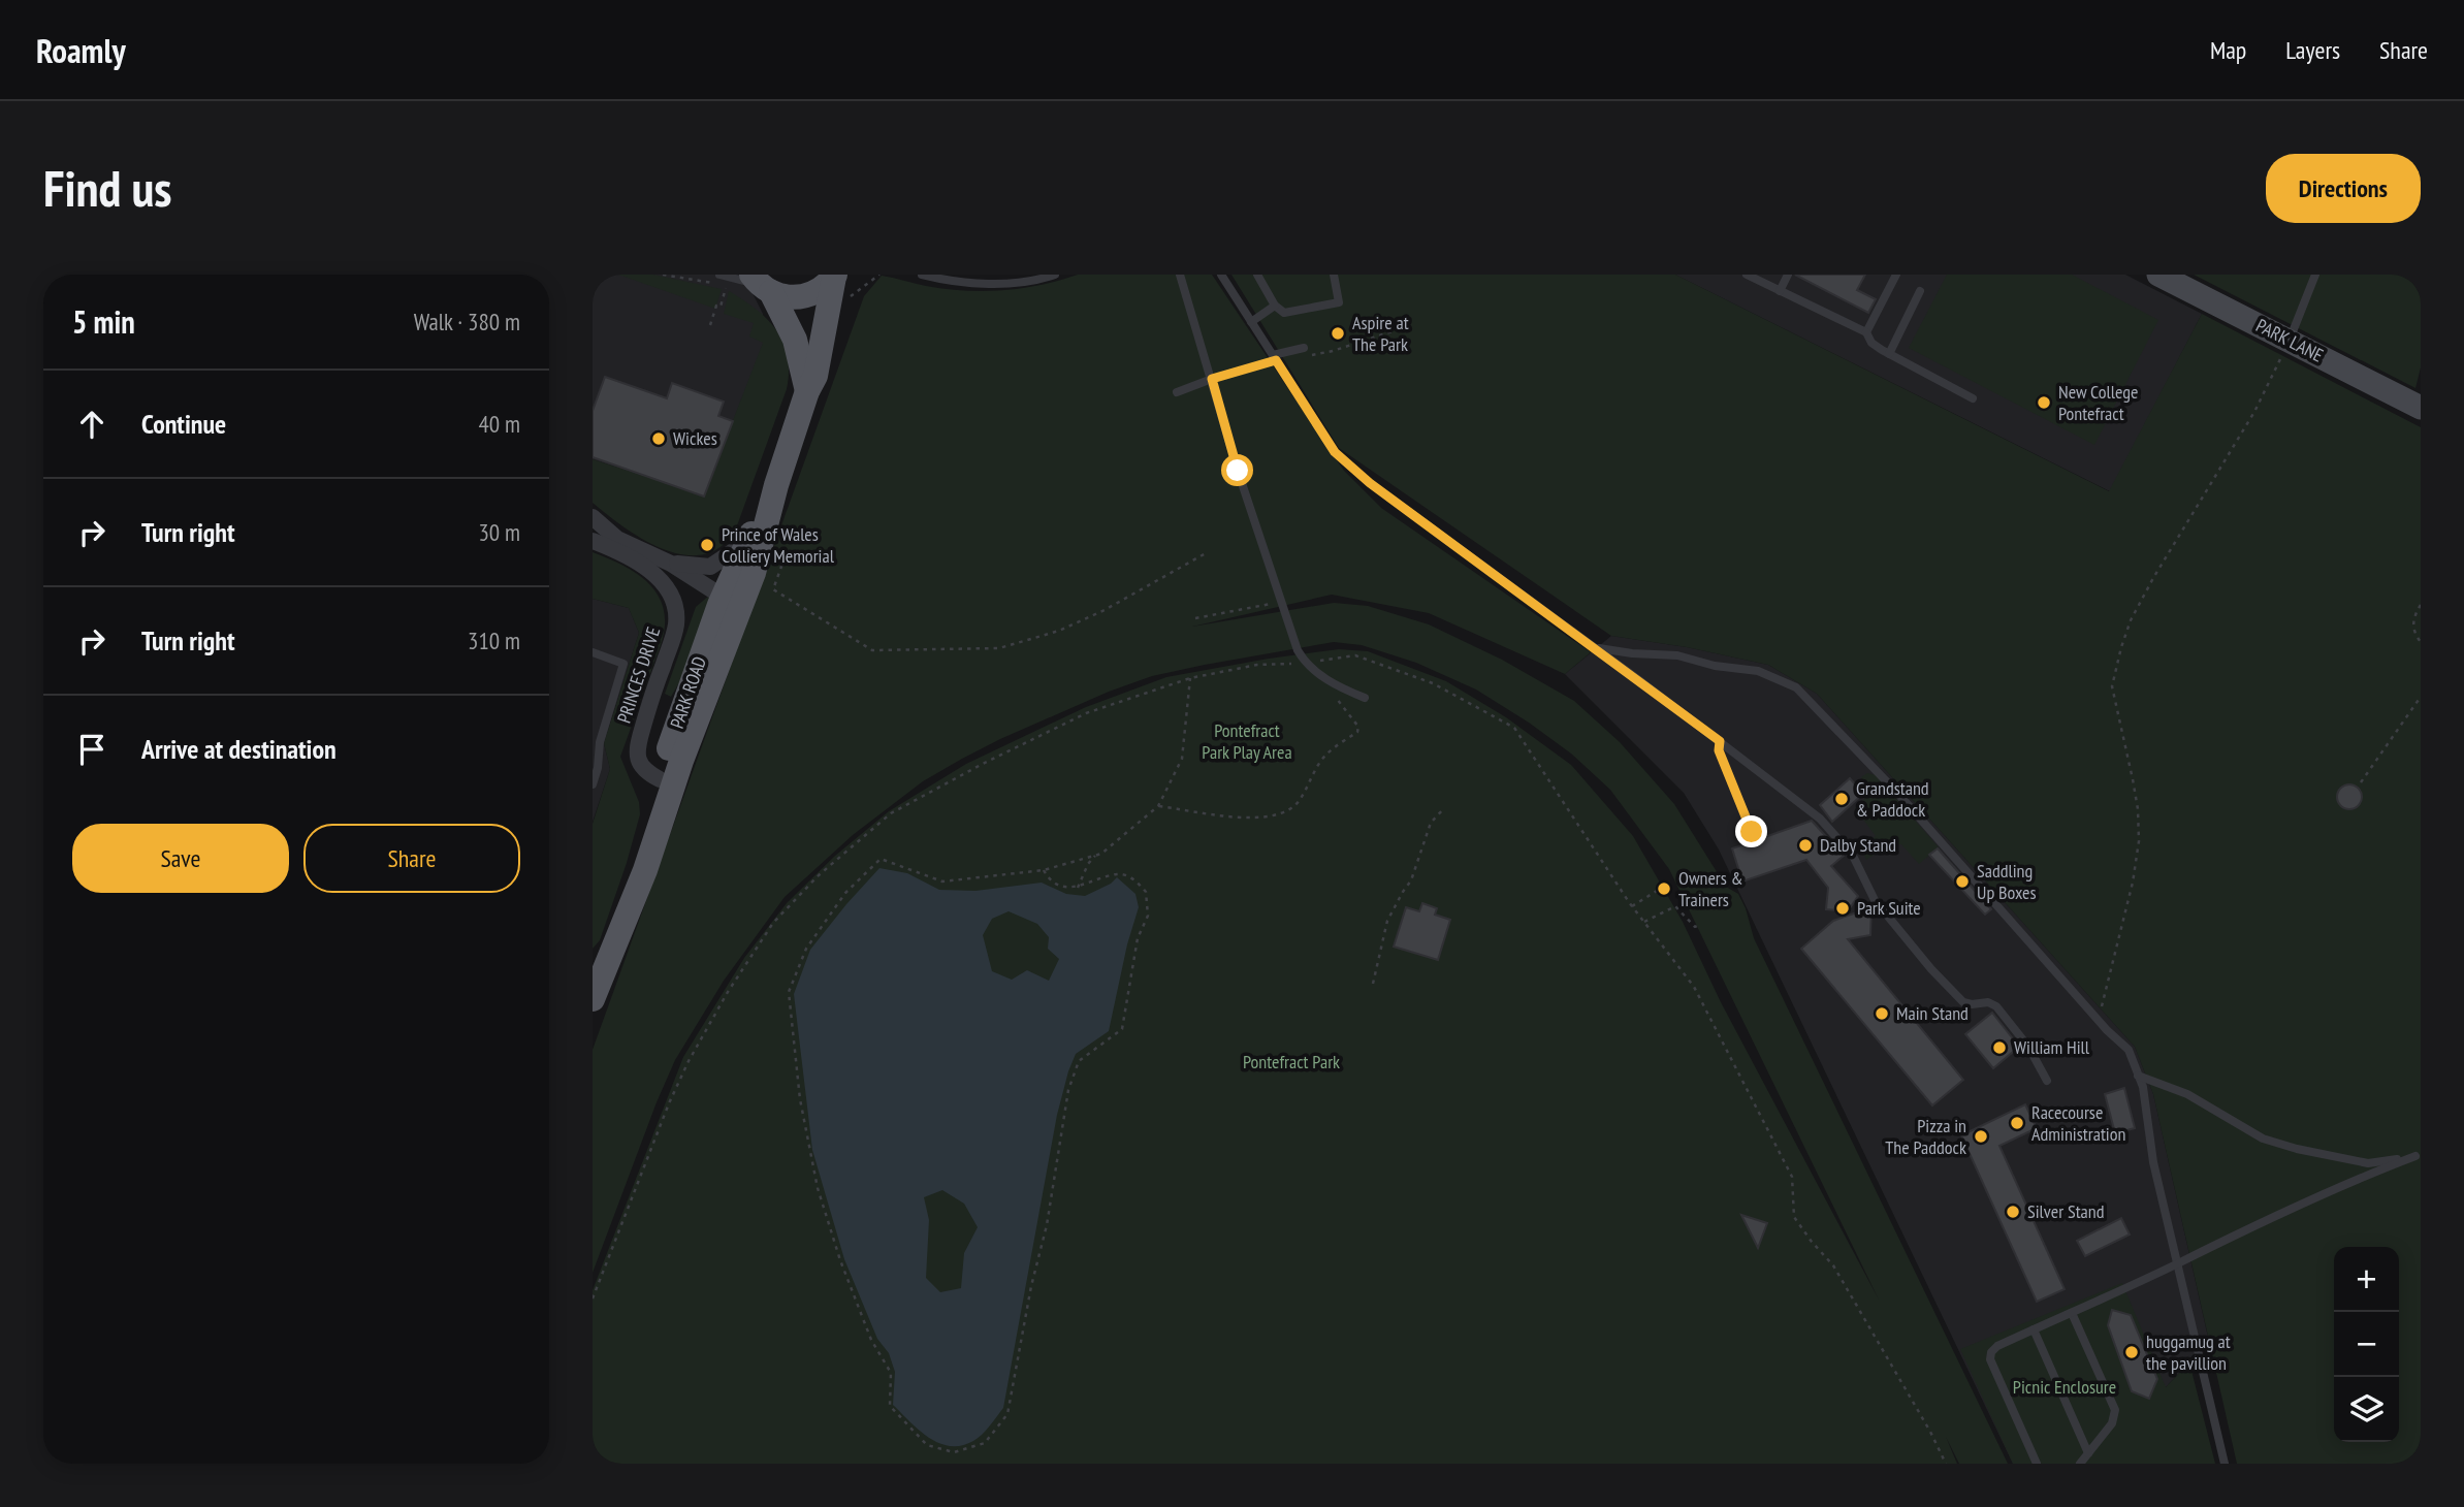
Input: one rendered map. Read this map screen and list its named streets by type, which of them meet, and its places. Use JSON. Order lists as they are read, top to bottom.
{
  "streets": {
    "main road": ["PARK LANE", "PARK ROAD"],
    "street": ["PRINCES DRIVE"]
  },
  "crossings": [
    ["PRINCES DRIVE", "PARK ROAD"]
  ],
  "parks": ["Pontefract Park Play Area", "Pontefract Park", "Picnic Enclosure"],
  "places": [
    "Aspire at The Park",
    "New College Pontefract",
    "Wickes",
    "Prince of Wales Colliery Memorial",
    "Grandstand & Paddock",
    "Dalby Stand",
    "Saddling Up Boxes",
    "Owners & Trainers",
    "Park Suite",
    "Main Stand",
    "William Hill",
    "Racecourse Administration",
    "Pizza in The Paddock",
    "Silver Stand",
    "huggamug at the pavillion"
  ],
  "page": {
    "header": "Roamly",
    "nav": ["Map", "Layers", "Share"],
    "buttons": [
      "Directions",
      ["Save", "Share"]
    ],
    "title": "Find us",
    "heading": ["5 min", "Walk · 380 m"],
    "list": [
      ["Continue", "40 m"],
      ["Turn right", "30 m"],
      ["Turn right", "310 m"],
      "Arrive at destination"
    ],
    "map_buttons": ["+", "−"]
  }
}
